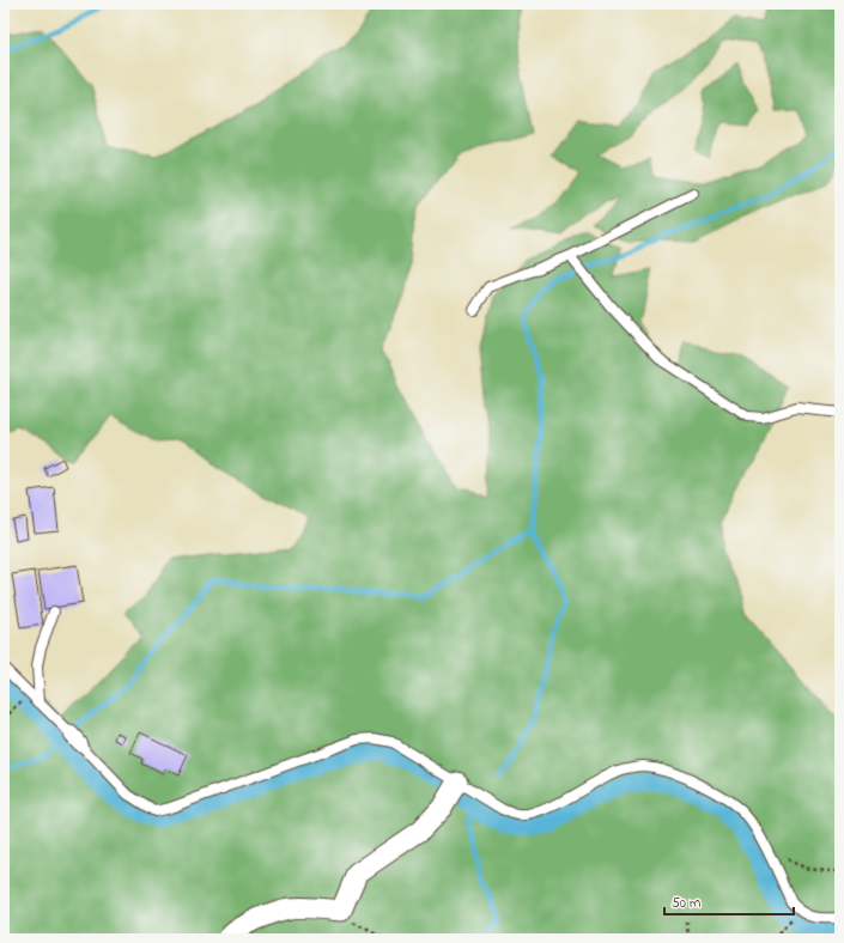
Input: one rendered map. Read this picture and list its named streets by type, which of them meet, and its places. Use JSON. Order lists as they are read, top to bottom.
{
  "scale_bar": "50 m"
}
